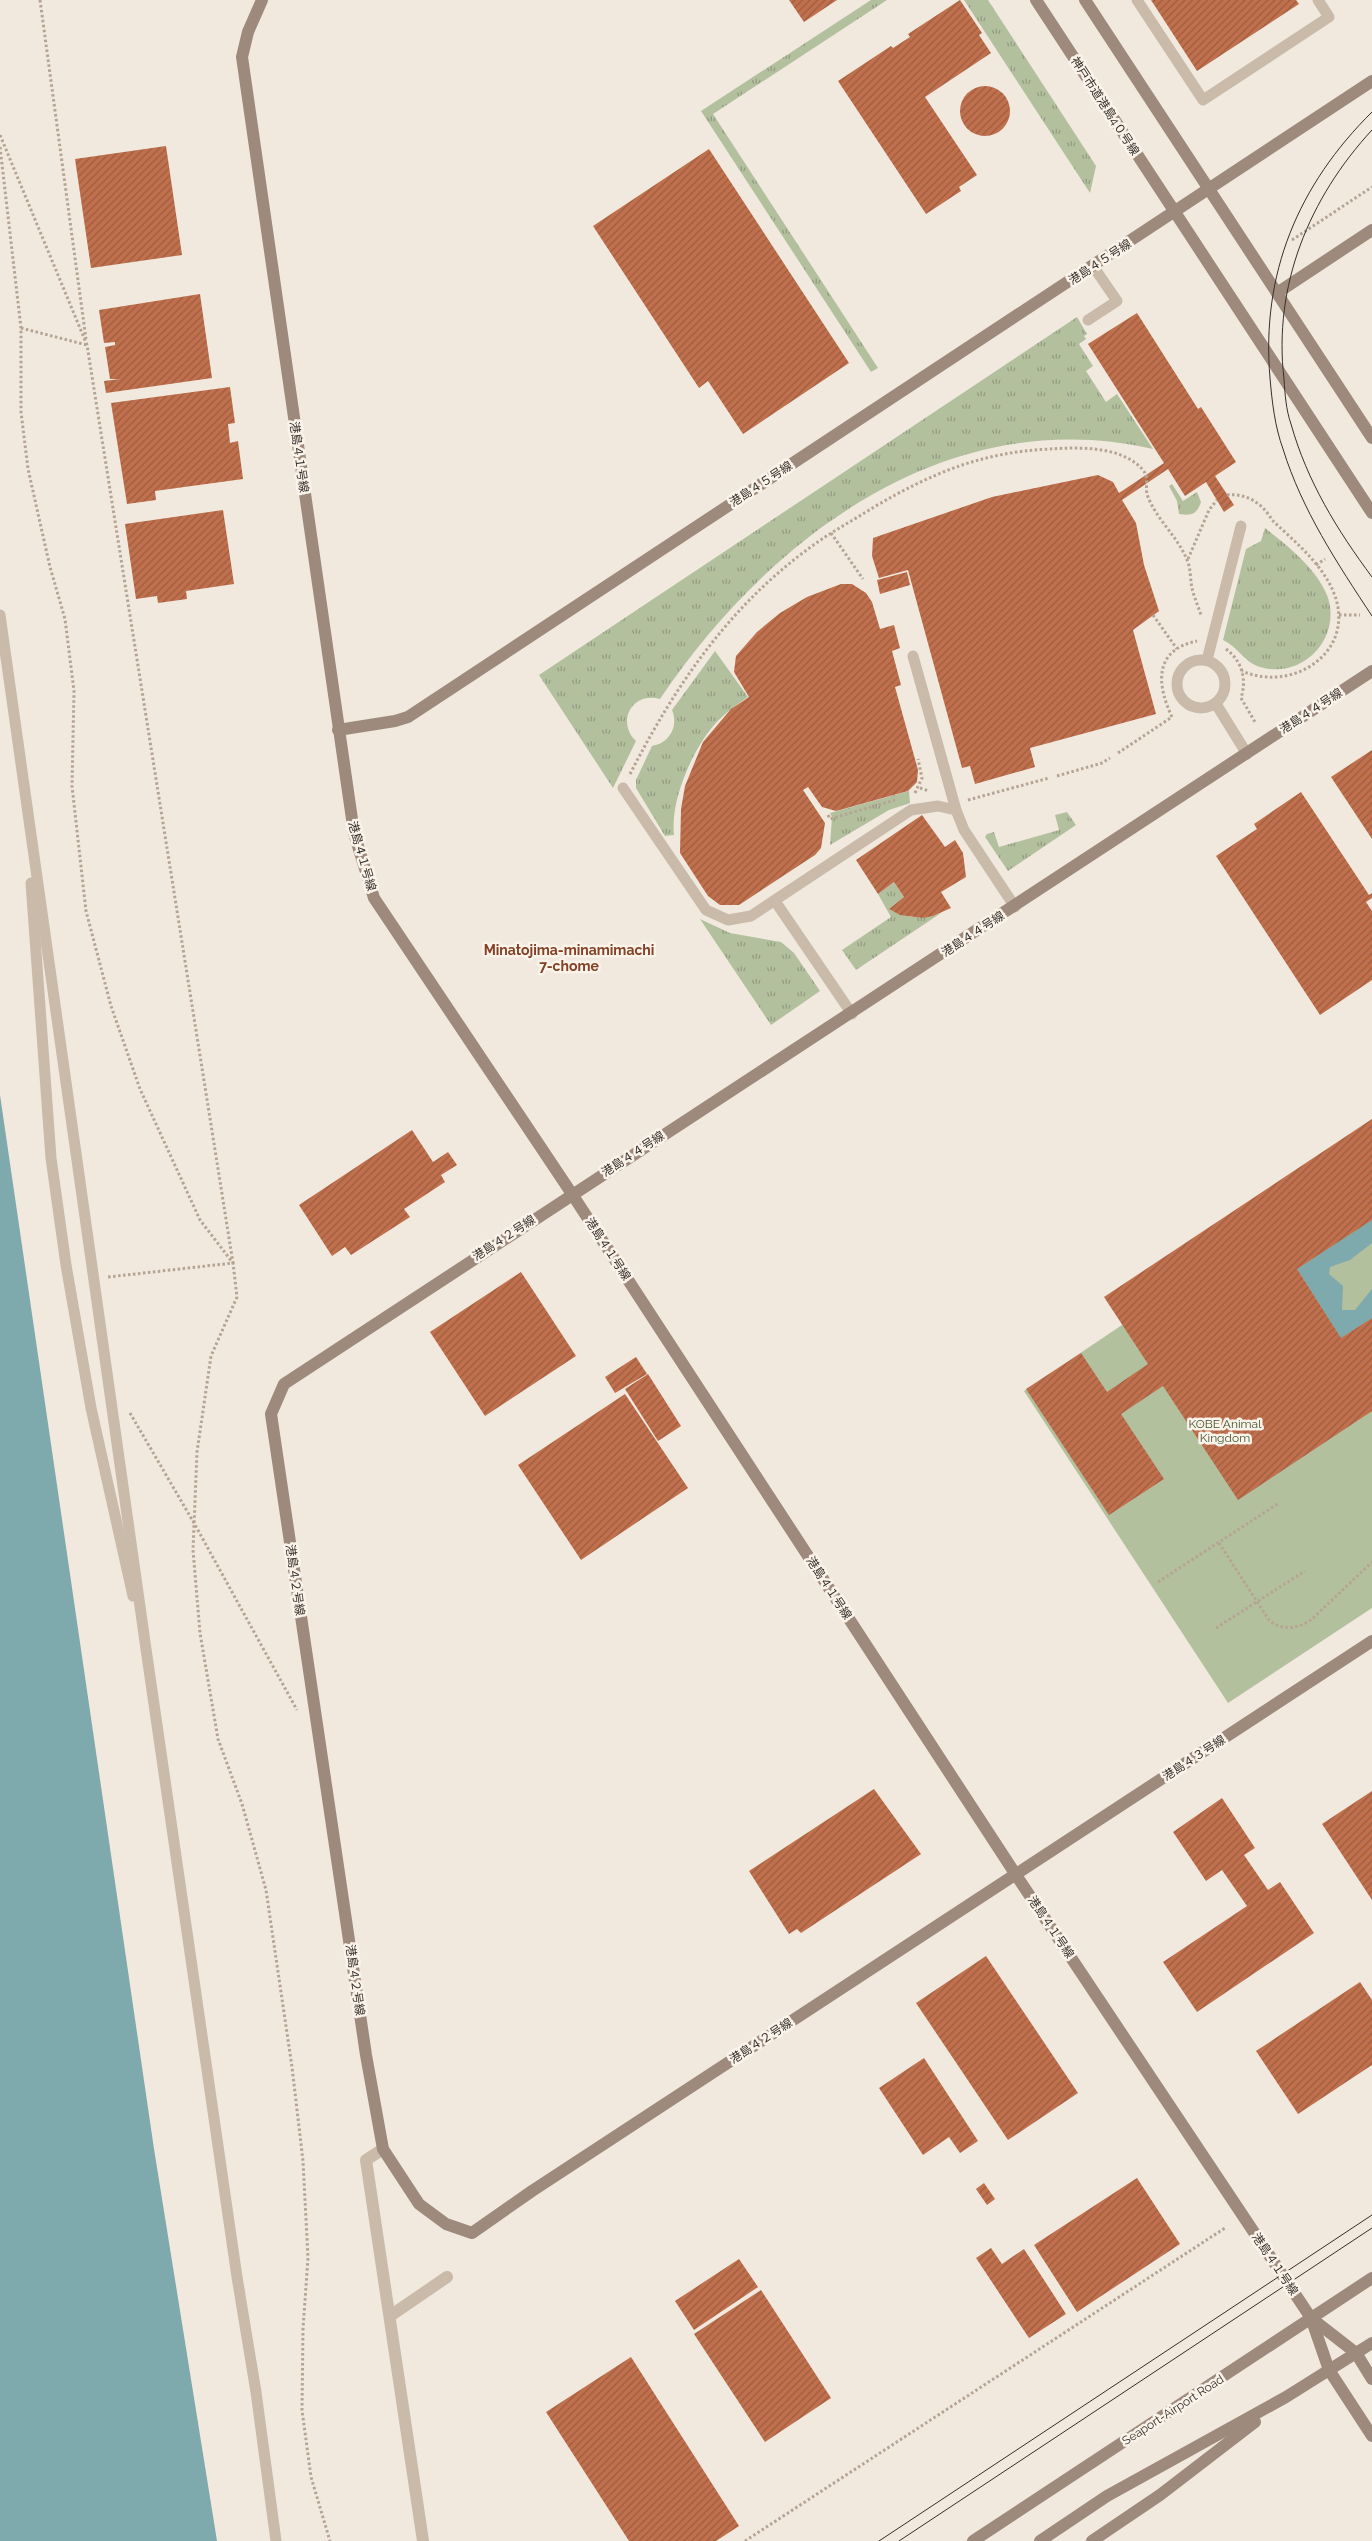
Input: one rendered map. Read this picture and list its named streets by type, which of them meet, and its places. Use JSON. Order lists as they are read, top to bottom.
{
  "streets": {
    "street": [
      "神戸市道港島4０号線",
      "港島４５号線",
      "港島４１号線",
      "港島４４号線",
      "港島４２号線",
      "港島４３号線",
      "Seaport-Airport Road"
    ]
  },
  "crossings": [
    ["神戸市道港島4０号線", "港島４５号線"],
    ["港島４５号線", "港島４１号線"],
    ["港島４１号線", "港島４４号線"],
    ["港島４１号線", "港島４２号線"],
    ["港島４１号線", "港島４３号線"],
    ["港島４１号線", "Seaport-Airport Road"],
    ["港島４４号線", "港島４２号線"],
    ["港島４２号線", "港島４３号線"]
  ],
  "districts": ["Minatojima-minamimachi 7-chome"],
  "parks": ["KOBE Animal Kingdom"]
}
